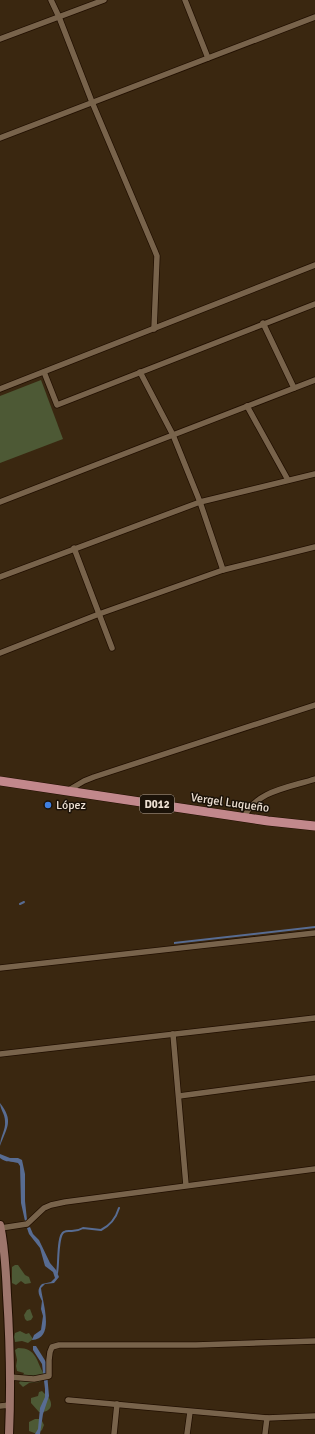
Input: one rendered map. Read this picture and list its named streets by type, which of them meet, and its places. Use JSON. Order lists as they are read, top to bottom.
{
  "streets": {
    "main road": ["Vergel Luqueño", "D012"]
  },
  "places": ["López"]
}
